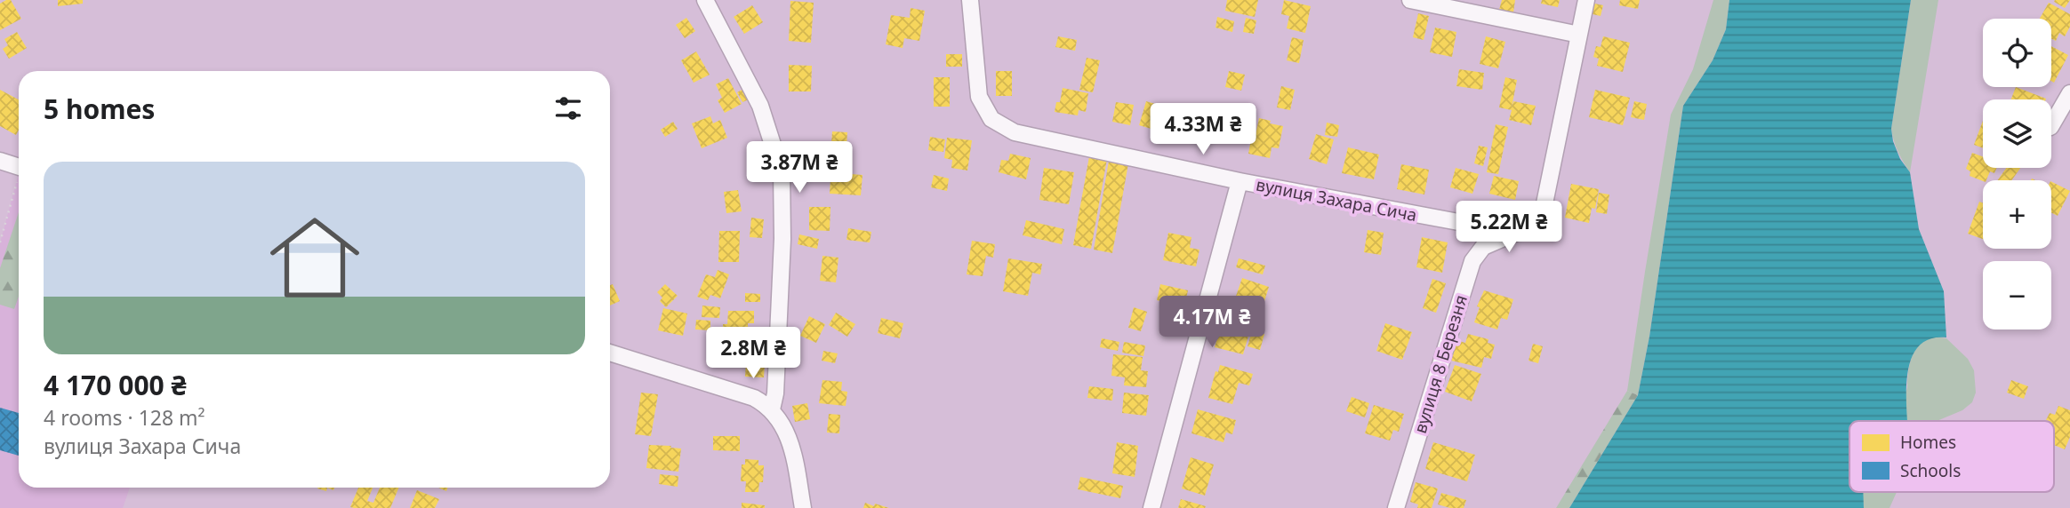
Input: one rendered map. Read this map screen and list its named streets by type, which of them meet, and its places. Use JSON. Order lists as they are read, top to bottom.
{
  "streets": {
    "street": ["вулиця Захара Сича", "вулиця 8 Березня"]
  },
  "crossings": [
    ["вулиця Захара Сича", "вулиця 8 Березня"]
  ],
  "legend": ["Homes", "Schools"],
  "page": {
    "map_buttons": ["+", "−"],
    "heading": "5 homes",
    "price": [
      "4.33M ₴",
      "3.87M ₴",
      "5.22M ₴",
      "4.17M ₴",
      "2.8M ₴"
    ],
    "list": [
      {
        "name": "4 170 000 ₴",
        "note": "4 rooms · 128 m² · вулиця Захара Сича"
      }
    ]
  }
}
